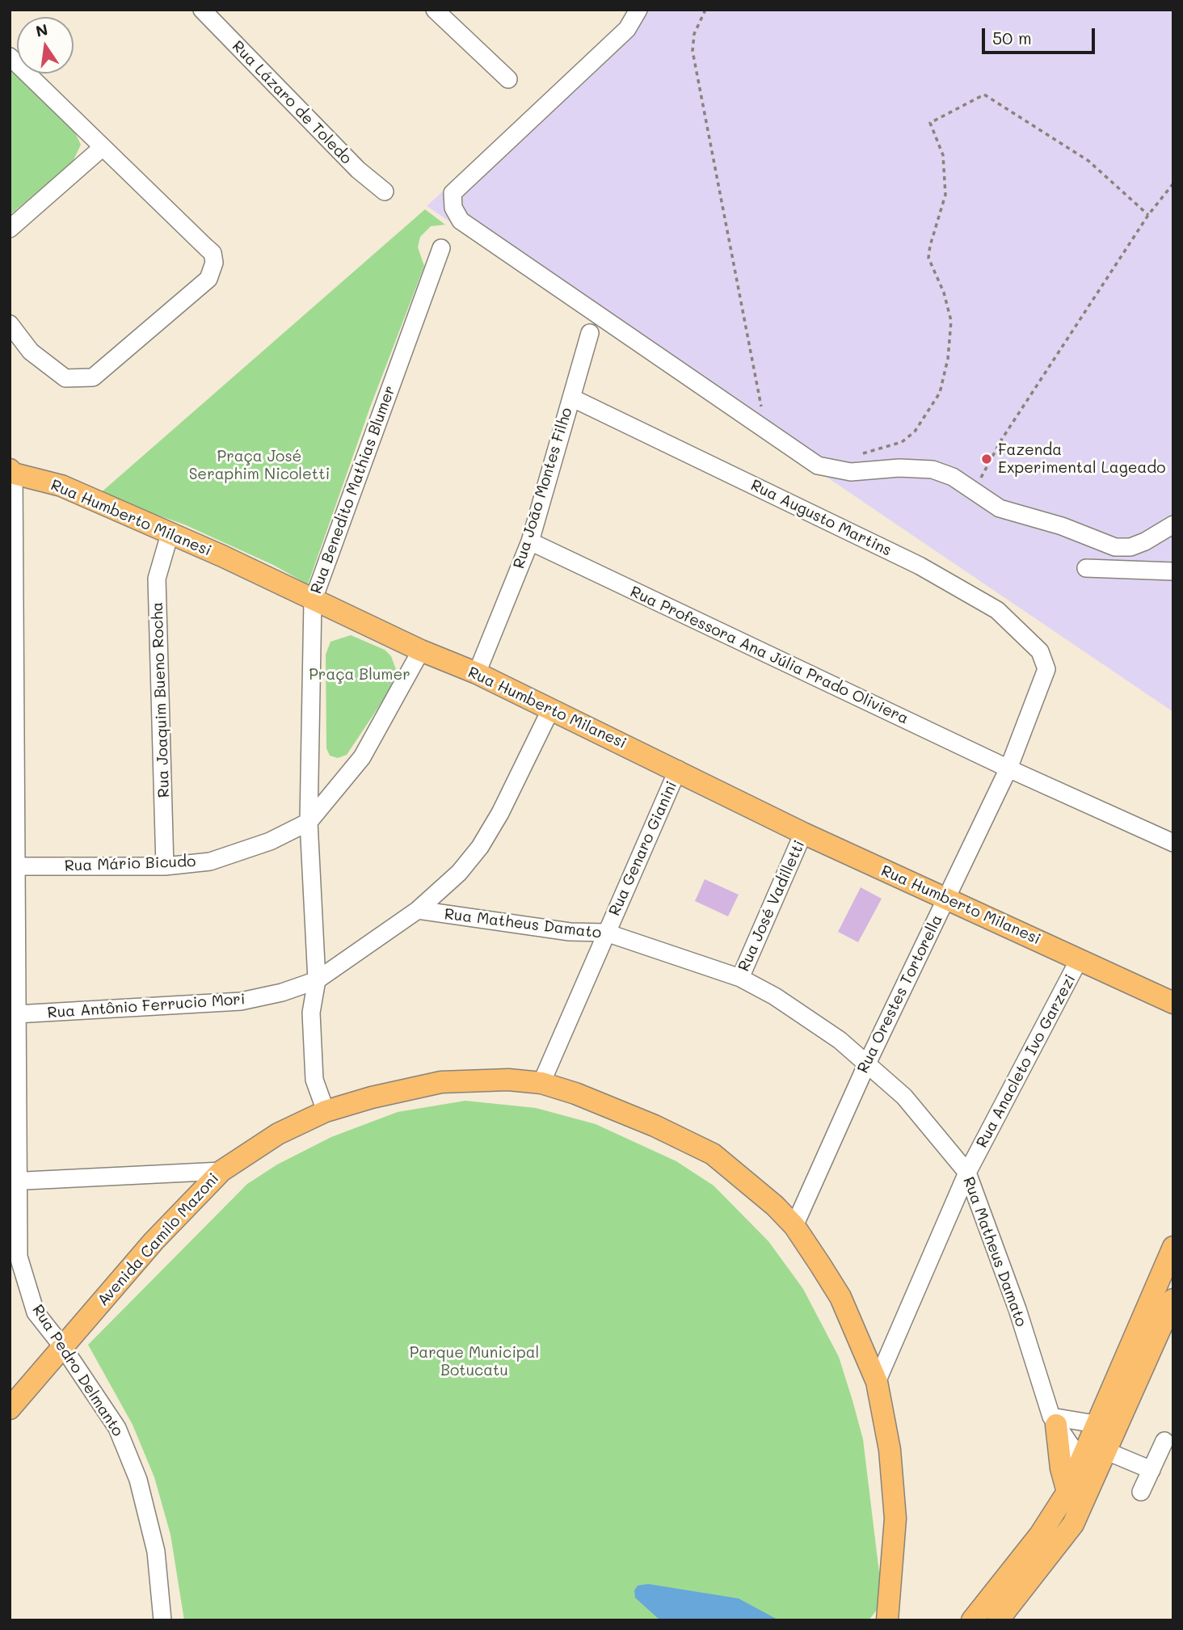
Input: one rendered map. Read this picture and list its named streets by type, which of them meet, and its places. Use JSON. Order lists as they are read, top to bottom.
{
  "streets": {
    "main road": ["Rua Humberto Milanesi", "Avenida Camilo Mazoni"],
    "street": [
      "Rua Lázaro de Toledo",
      "Rua João Montes Filho",
      "Rua Benedito Mathias Blumer",
      "Rua Augusto Martins",
      "Rua Professora Ana Júlia Prado Oliviera",
      "Rua Joaquim Bueno Rocha",
      "Rua Genaro Gianini",
      "Rua Mário Bicudo",
      "Rua José Vadilletti",
      "Rua Matheus Damato",
      "Rua Orestes Tortorella",
      "Rua Antônio Ferrucio Mori",
      "Rua Anacleto Ivo Garzezi",
      "Rua Pedro Delmanto"
    ]
  },
  "crossings": [
    ["Rua João Montes Filho", "Rua Humberto Milanesi"],
    ["Rua João Montes Filho", "Rua Augusto Martins"],
    ["Rua João Montes Filho", "Rua Professora Ana Júlia Prado Oliviera"],
    ["Rua Benedito Mathias Blumer", "Rua Humberto Milanesi"],
    ["Rua Benedito Mathias Blumer", "Rua Mário Bicudo"],
    ["Rua Benedito Mathias Blumer", "Rua Antônio Ferrucio Mori"],
    ["Rua Benedito Mathias Blumer", "Avenida Camilo Mazoni"],
    ["Rua Humberto Milanesi", "Rua Joaquim Bueno Rocha"],
    ["Rua Humberto Milanesi", "Rua Genaro Gianini"],
    ["Rua Humberto Milanesi", "Rua Mário Bicudo"],
    ["Rua Humberto Milanesi", "Rua José Vadilletti"],
    ["Rua Humberto Milanesi", "Rua Orestes Tortorella"],
    ["Rua Humberto Milanesi", "Rua Antônio Ferrucio Mori"],
    ["Rua Humberto Milanesi", "Rua Anacleto Ivo Garzezi"],
    ["Rua Humberto Milanesi", "Rua Pedro Delmanto"],
    ["Rua Augusto Martins", "Rua Orestes Tortorella"],
    ["Rua Professora Ana Júlia Prado Oliviera", "Rua Orestes Tortorella"],
    ["Rua Joaquim Bueno Rocha", "Rua Mário Bicudo"],
    ["Rua Genaro Gianini", "Rua Matheus Damato"],
    ["Rua Genaro Gianini", "Avenida Camilo Mazoni"],
    ["Rua Mário Bicudo", "Rua Pedro Delmanto"],
    ["Rua José Vadilletti", "Rua Matheus Damato"],
    ["Rua Matheus Damato", "Rua Orestes Tortorella"],
    ["Rua Matheus Damato", "Rua Antônio Ferrucio Mori"],
    ["Rua Matheus Damato", "Rua Anacleto Ivo Garzezi"],
    ["Rua Orestes Tortorella", "Avenida Camilo Mazoni"],
    ["Rua Antônio Ferrucio Mori", "Rua Pedro Delmanto"],
    ["Rua Anacleto Ivo Garzezi", "Avenida Camilo Mazoni"],
    ["Avenida Camilo Mazoni", "Rua Pedro Delmanto"]
  ],
  "parks": ["Praça José Seraphim Nicoletti", "Praça Blumer", "Parque Municipal Botucatu"],
  "places": ["Fazenda Experimental Lageado"],
  "scale_bar": "50 m",
  "north": "top"
}
